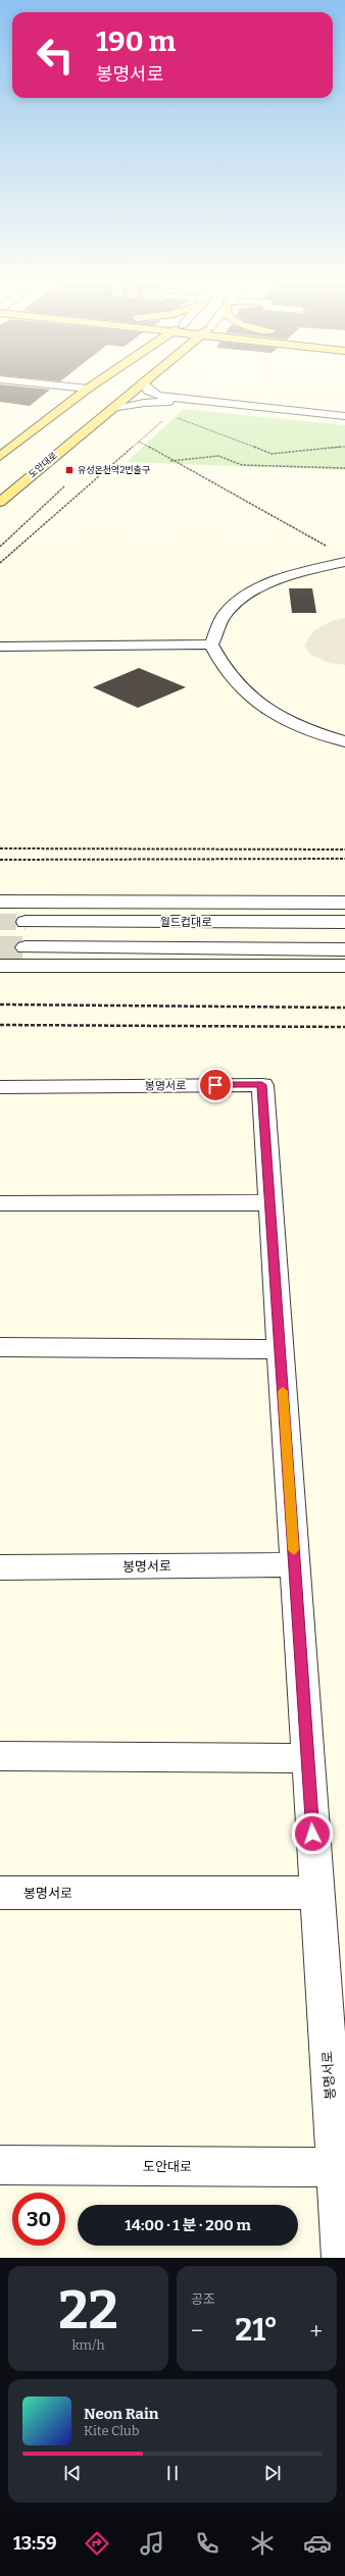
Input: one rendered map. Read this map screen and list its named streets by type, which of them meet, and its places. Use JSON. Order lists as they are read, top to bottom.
{
  "streets": {
    "main road": ["도안대로"],
    "street": ["월드컵대로", "봉명서로"]
  },
  "crossings": [
    ["도안대로", "봉명서로"]
  ],
  "places": {
    "transit": ["유성온천역2번출구"]
  },
  "page": {
    "turn": ["190 m", "봉명서로"],
    "limit": "30",
    "trip": "14:00 · 1 분 · 200 m",
    "tile": [
      ["22", "km/h"],
      "공조"
    ],
    "heat": ["−", "21°", "+"],
    "song": ["Neon Rain", "Kite Club"],
    "tabs": "13:59"
  }
}
